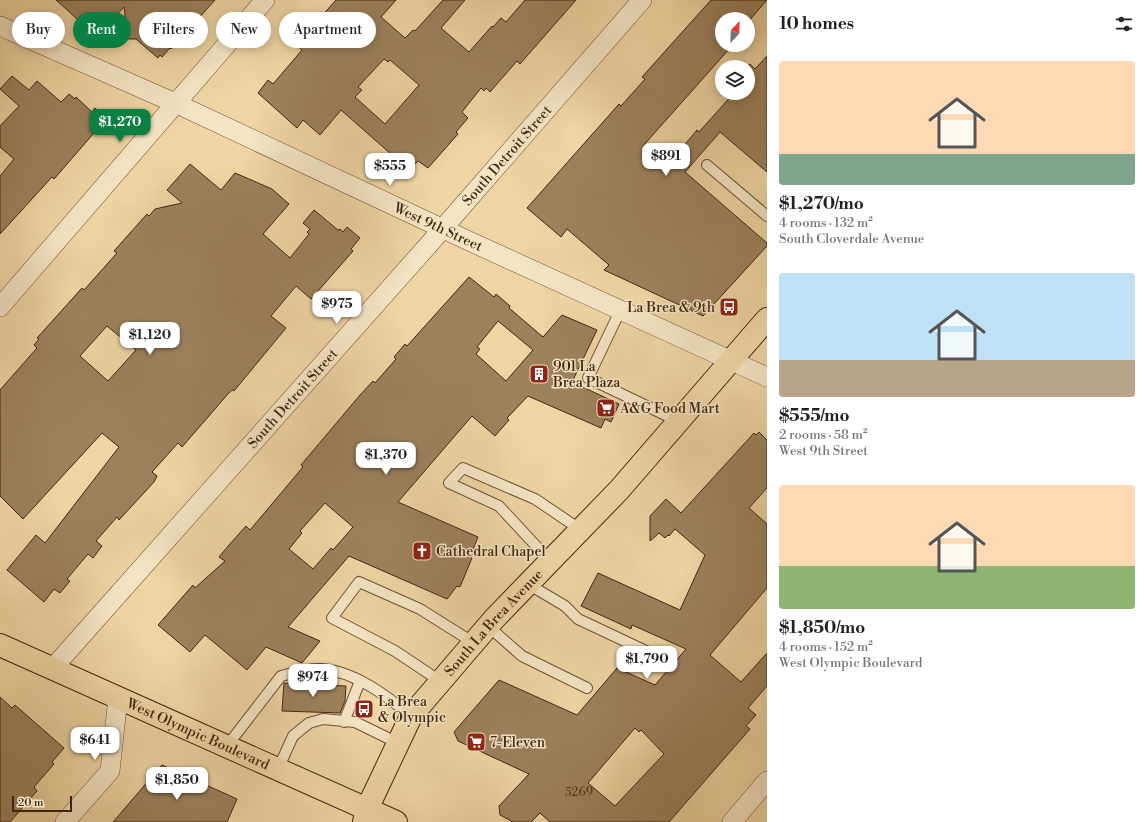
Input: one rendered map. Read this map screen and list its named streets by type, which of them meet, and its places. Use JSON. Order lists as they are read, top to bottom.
{
  "streets": {
    "main road": ["South La Brea Avenue", "West Olympic Boulevard"],
    "street": ["South Detroit Street", "West 9th Street"]
  },
  "crossings": [
    ["South Detroit Street", "West 9th Street"],
    ["South Detroit Street", "West Olympic Boulevard"],
    ["West 9th Street", "South La Brea Avenue"],
    ["South La Brea Avenue", "West Olympic Boulevard"]
  ],
  "places": {
    "bus stop": ["La Brea & 9th", "La Brea & Olympic"],
    "building": ["901 La Brea Plaza"],
    "supermarket": ["A&G Food Mart", "7-Eleven"],
    "church": ["Cathedral Chapel"]
  },
  "house_numbers": ["5269"],
  "scale_bar": "20 m",
  "north": "top right",
  "page": {
    "heading": "10 homes",
    "chip": [
      "Buy",
      "Rent",
      "Filters",
      "New",
      "Apartment"
    ],
    "list": [
      {
        "name": "$1,270/mo",
        "note": "4 rooms · 132 m² · South Cloverdale Avenue"
      },
      {
        "name": "$555/mo",
        "note": "2 rooms · 58 m² · West 9th Street"
      },
      {
        "name": "$1,850/mo",
        "note": "4 rooms · 152 m² · West Olympic Boulevard"
      }
    ],
    "price": [
      "$1,270",
      "$891",
      "$555",
      "$975",
      "$1,120",
      "$1,370",
      "$1,790",
      "$974",
      "$641",
      "$1,850"
    ],
    "scale": "20 m"
  }
}
